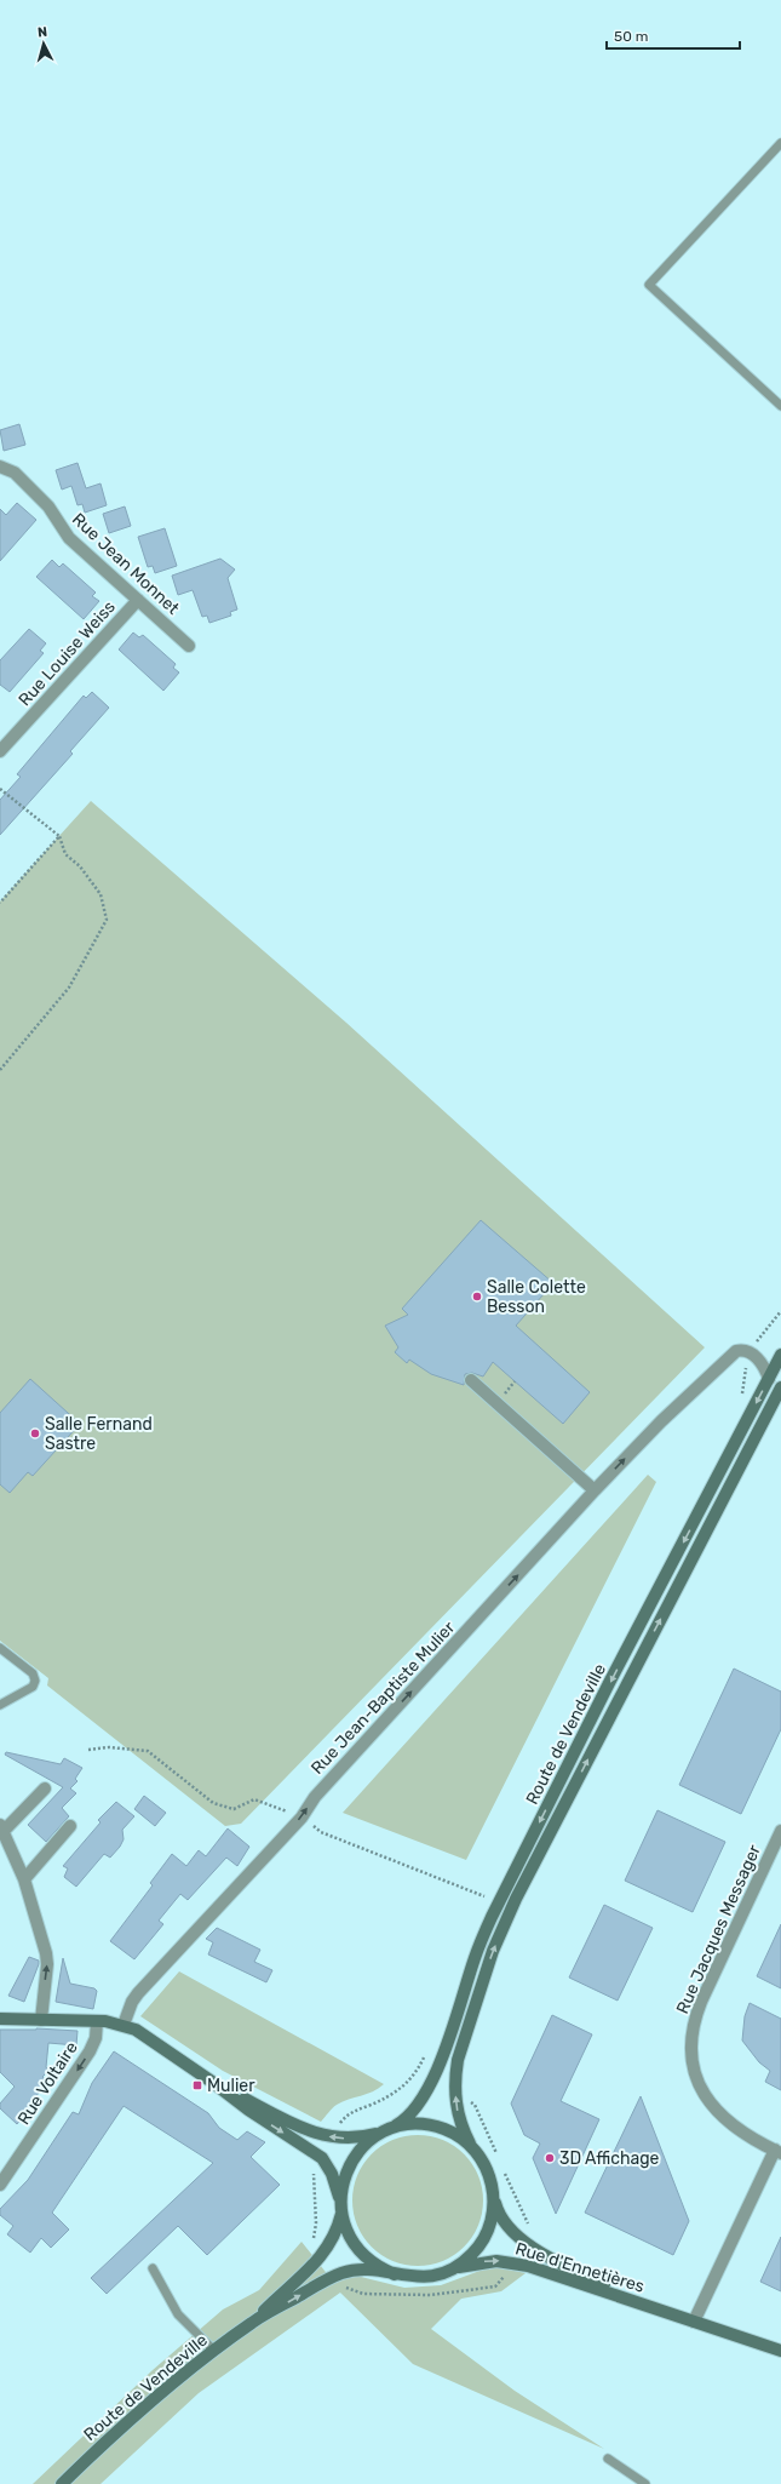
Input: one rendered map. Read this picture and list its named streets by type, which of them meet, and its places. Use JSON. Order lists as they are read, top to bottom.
{
  "streets": {
    "main road": ["Route de Vendeville", "Rue d'Ennetières"],
    "street": [
      "Rue Jean Monnet",
      "Rue Louise Weiss",
      "Rue Jean-Baptiste Mulier",
      "Rue Jacques Messager",
      "Rue Voltaire"
    ]
  },
  "crossings": [
    ["Rue Jean Monnet", "Rue Louise Weiss"],
    ["Rue Jean-Baptiste Mulier", "Route de Vendeville"],
    ["Route de Vendeville", "Rue d'Ennetières"],
    ["Rue Jacques Messager", "Rue d'Ennetières"]
  ],
  "one_way": ["Rue Jean-Baptiste Mulier", "Rue Voltaire"],
  "places": {
    "other": ["Salle Colette Besson", "Salle Fernand Sastre", "3D Affichage"],
    "transit": ["Mulier"]
  },
  "scale_bar": "50 m",
  "north": "top"
}
